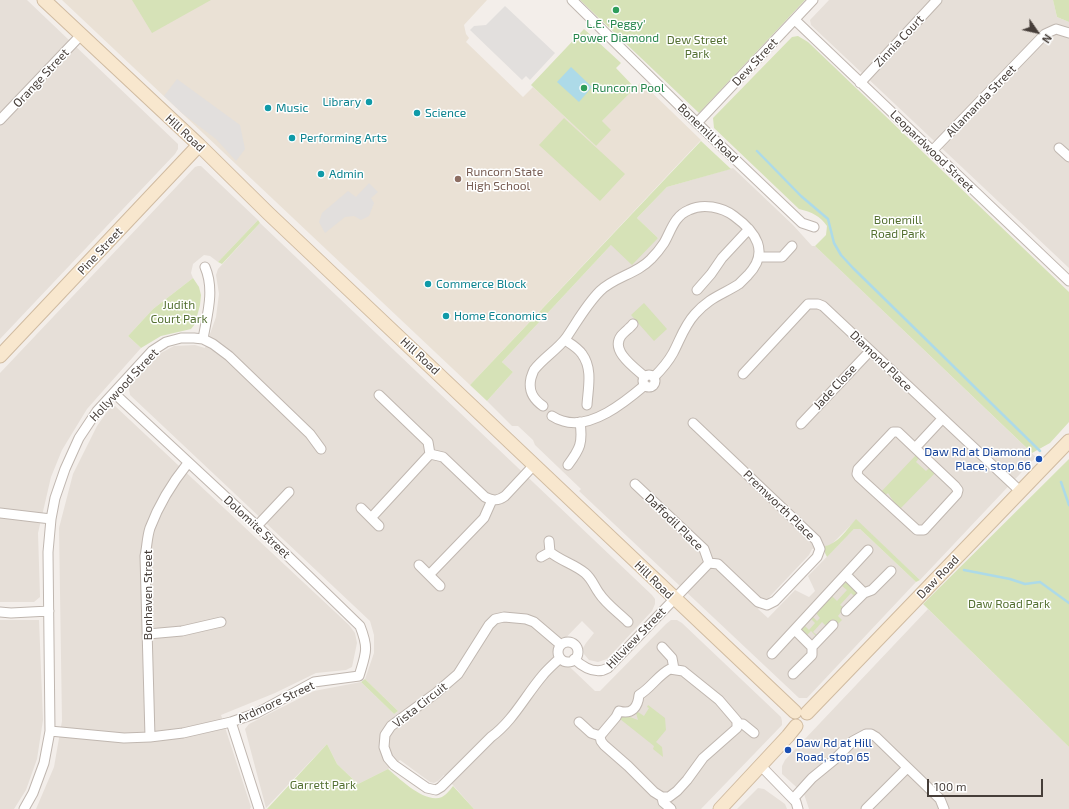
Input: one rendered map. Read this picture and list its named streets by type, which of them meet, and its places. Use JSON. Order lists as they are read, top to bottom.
{
  "streets": {
    "street": [
      "Zinnia Court",
      "Dew Street",
      "Orange Street",
      "Allamanda Street",
      "Hill Road",
      "Bonemill Road",
      "Leopardwood Street",
      "Pine Street",
      "Diamond Place",
      "Hollywood Street",
      "Jade Close",
      "Premworth Place",
      "Daffodil Place",
      "Dolomite Street",
      "Daw Road",
      "Bonhaven Street",
      "Hillview Street",
      "Ardmore Street",
      "Vista Circuit"
    ]
  },
  "crossings": [
    ["Zinnia Court", "Leopardwood Street"],
    ["Dew Street", "Bonemill Road"],
    ["Dew Street", "Leopardwood Street"],
    ["Orange Street", "Hill Road"],
    ["Allamanda Street", "Leopardwood Street"],
    ["Hill Road", "Pine Street"],
    ["Hill Road", "Daw Road"],
    ["Hill Road", "Hillview Street"],
    ["Diamond Place", "Jade Close"],
    ["Diamond Place", "Daw Road"],
    ["Hollywood Street", "Dolomite Street"],
    ["Hollywood Street", "Ardmore Street"],
    ["Premworth Place", "Daffodil Place"],
    ["Dolomite Street", "Bonhaven Street"],
    ["Dolomite Street", "Ardmore Street"],
    ["Bonhaven Street", "Ardmore Street"],
    ["Hillview Street", "Vista Circuit"]
  ],
  "parks": [
    "Dew Street Park",
    "Bonemill Road Park",
    "Judith Court Park",
    "Daw Road Park",
    "Garrett Park"
  ],
  "places": [
    "L.E. 'Peggy' Power Diamond",
    "Runcorn Pool",
    "Library",
    "Music",
    "Science",
    "Performing Arts",
    "Admin",
    "Runcorn State High School",
    "Commerce Block",
    "Home Economics",
    "Daw Rd at Diamond Place, stop 66",
    "Daw Rd at Hill Road, stop 65"
  ],
  "scale_bar": "100 m",
  "north": "bottom right"
}
